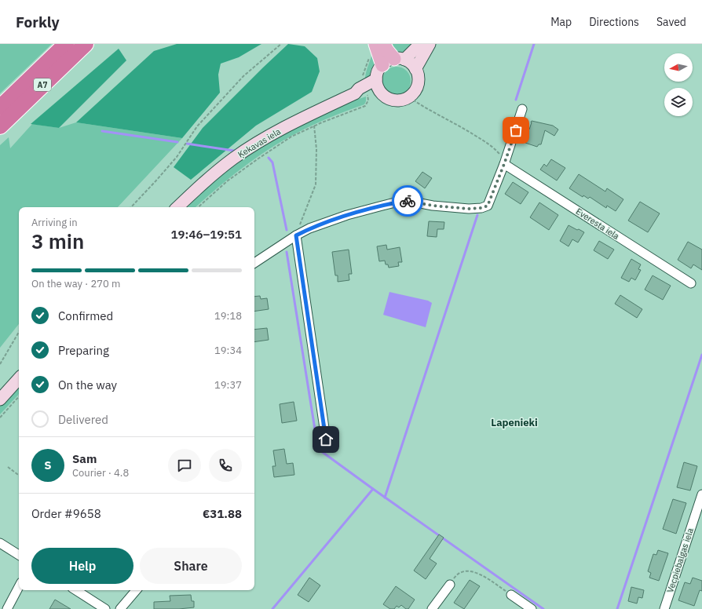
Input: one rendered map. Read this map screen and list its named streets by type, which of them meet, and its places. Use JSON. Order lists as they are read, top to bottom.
{
  "streets": {
    "highway": ["A7"],
    "main road": ["Ķekavas iela"],
    "street": ["Everesta iela", "Vecpiebalgas iela"]
  },
  "districts": ["Lapenieki"],
  "north": "left",
  "page": {
    "header": "Forkly",
    "nav": ["Map", "Directions", "Saved"],
    "heading": ["3 min", "Arriving in", "19:46–19:51"],
    "panel": [
      "Sam",
      "Courier · 4.8",
      "Order #9658",
      "€31.88"
    ],
    "bar": "On the way · 270 m",
    "list": [
      ["Confirmed", "19:18"],
      ["Preparing", "19:34"],
      ["On the way", "19:37"],
      "Delivered"
    ],
    "round": "S",
    "buttons": ["Help", "Share"]
  }
}
